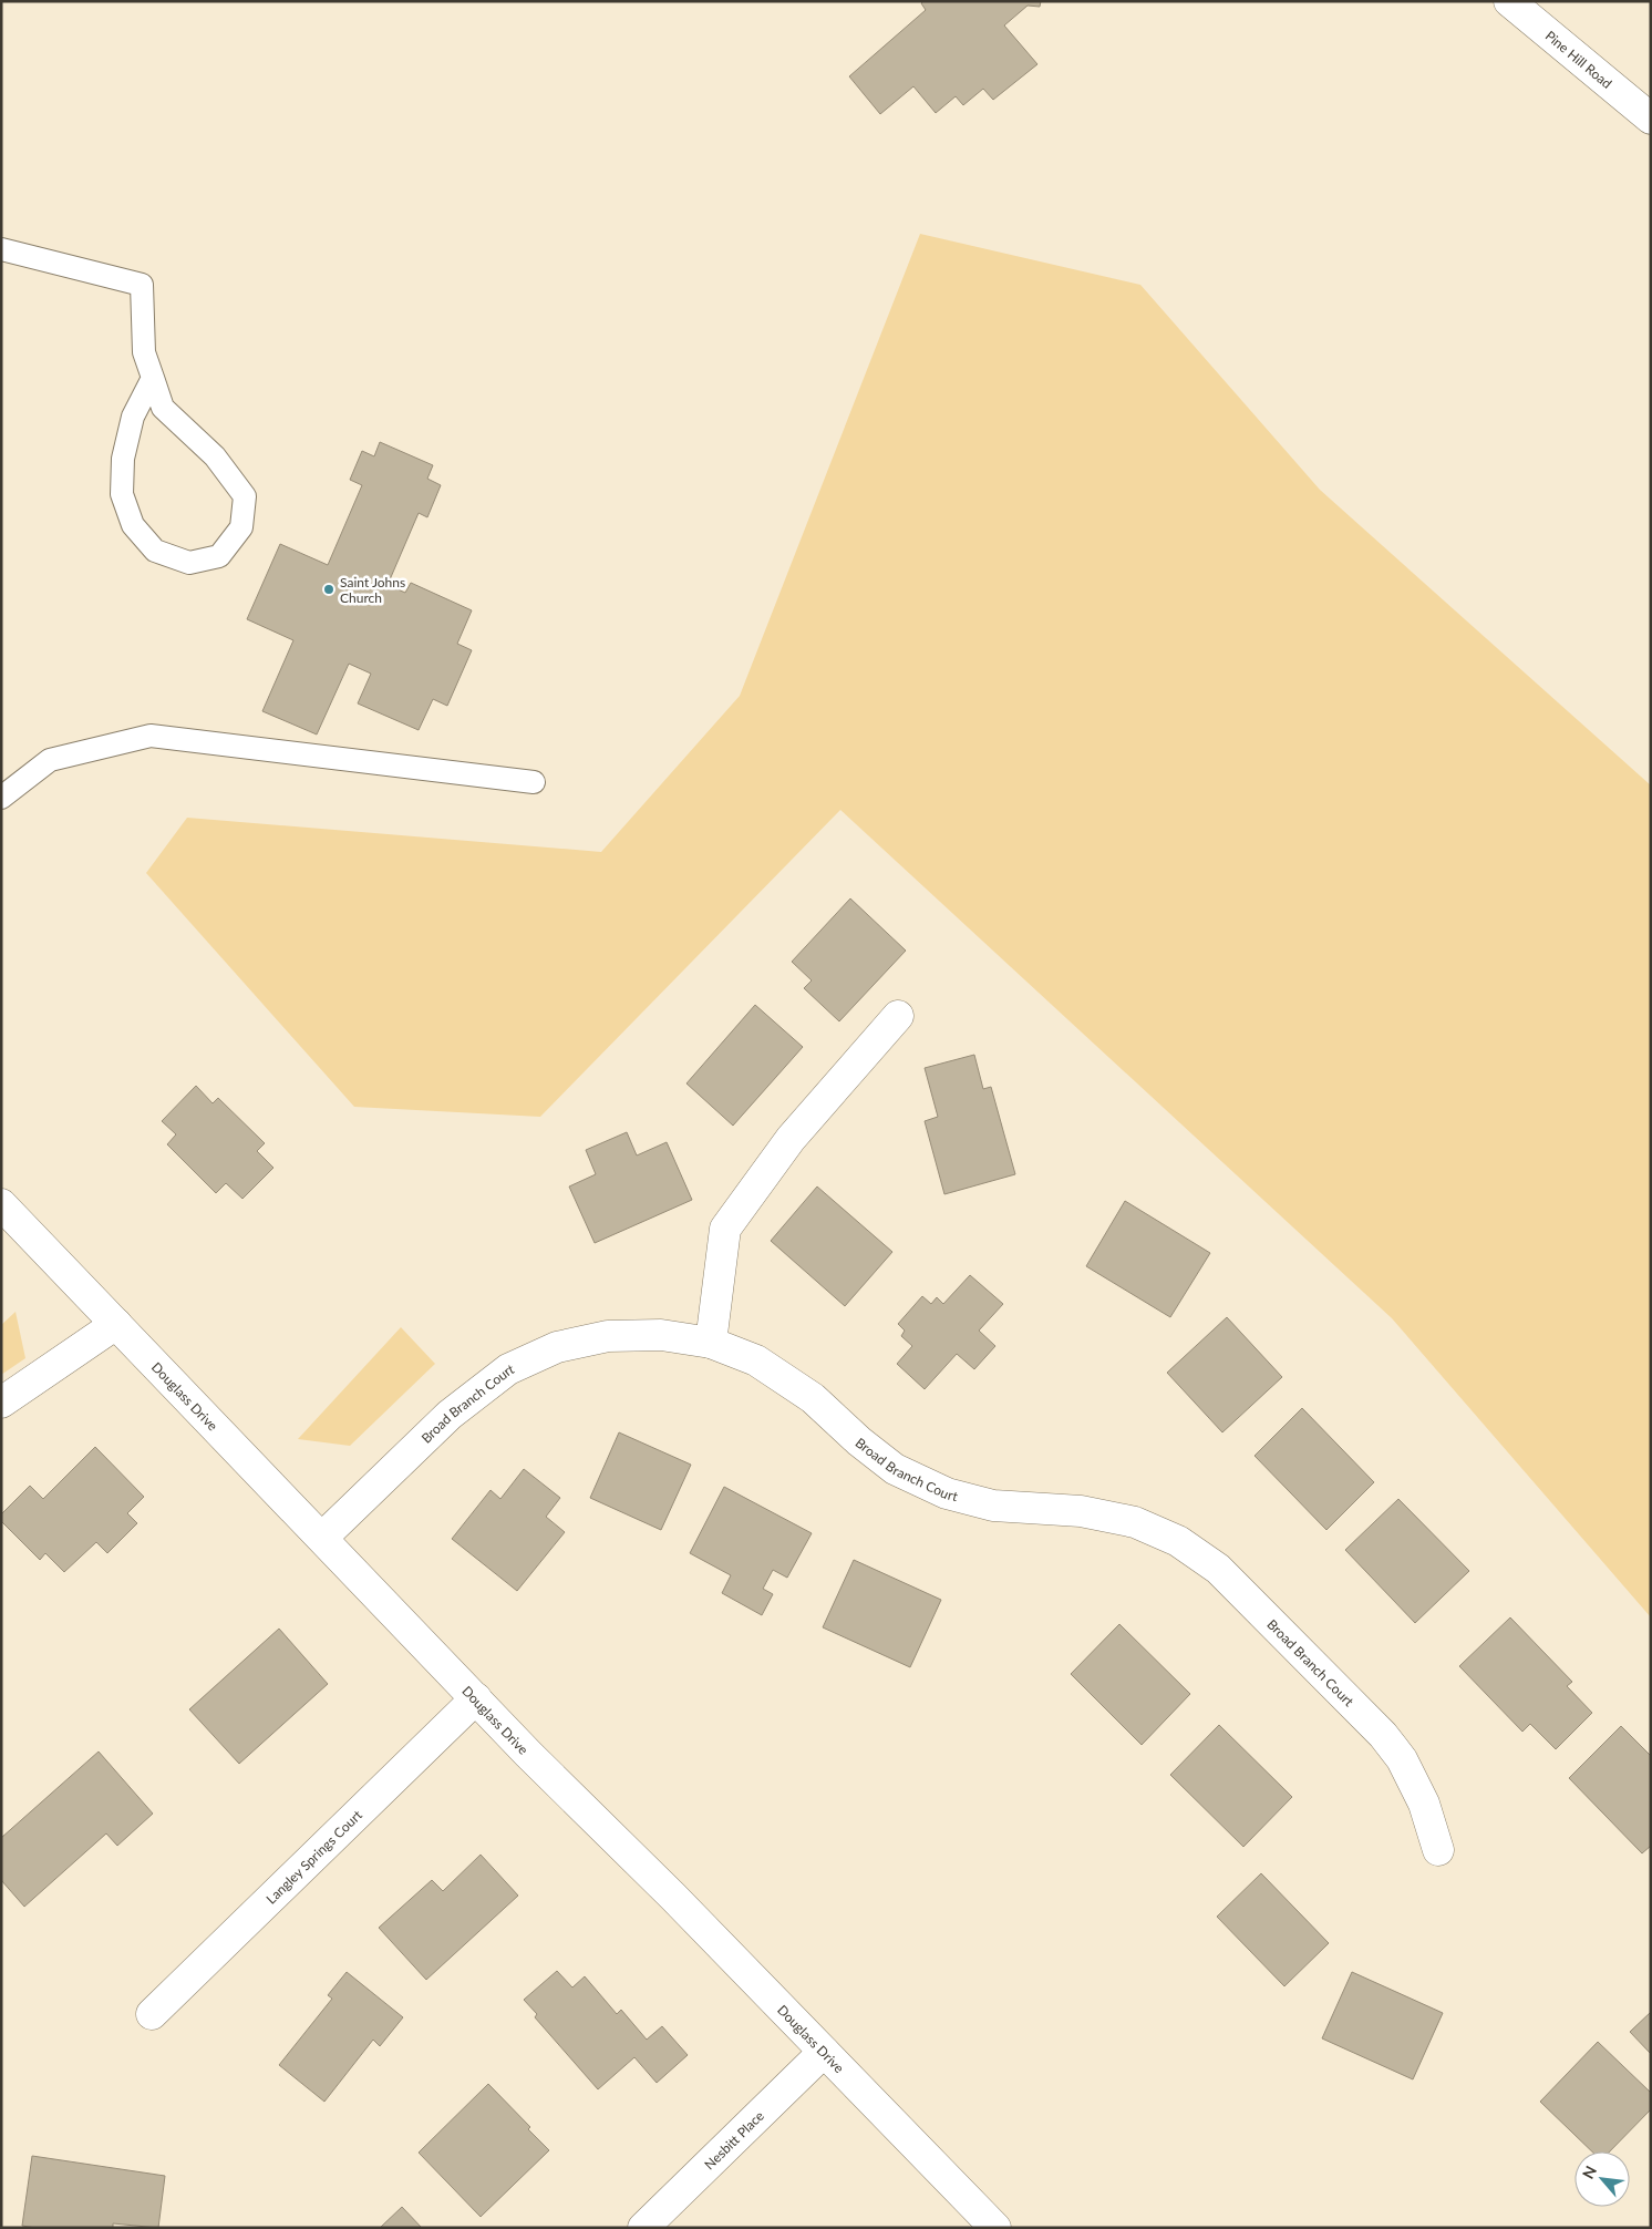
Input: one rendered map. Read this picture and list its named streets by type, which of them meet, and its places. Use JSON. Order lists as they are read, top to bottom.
{
  "streets": {
    "street": [
      "Pine Hill Road",
      "Douglass Drive",
      "Broad Branch Court",
      "Langley Springs Court",
      "Nesbitt Place"
    ]
  },
  "crossings": [
    ["Douglass Drive", "Broad Branch Court"],
    ["Douglass Drive", "Langley Springs Court"],
    ["Douglass Drive", "Nesbitt Place"]
  ],
  "places": ["Saint Johns Church"],
  "north": "top left"
}
